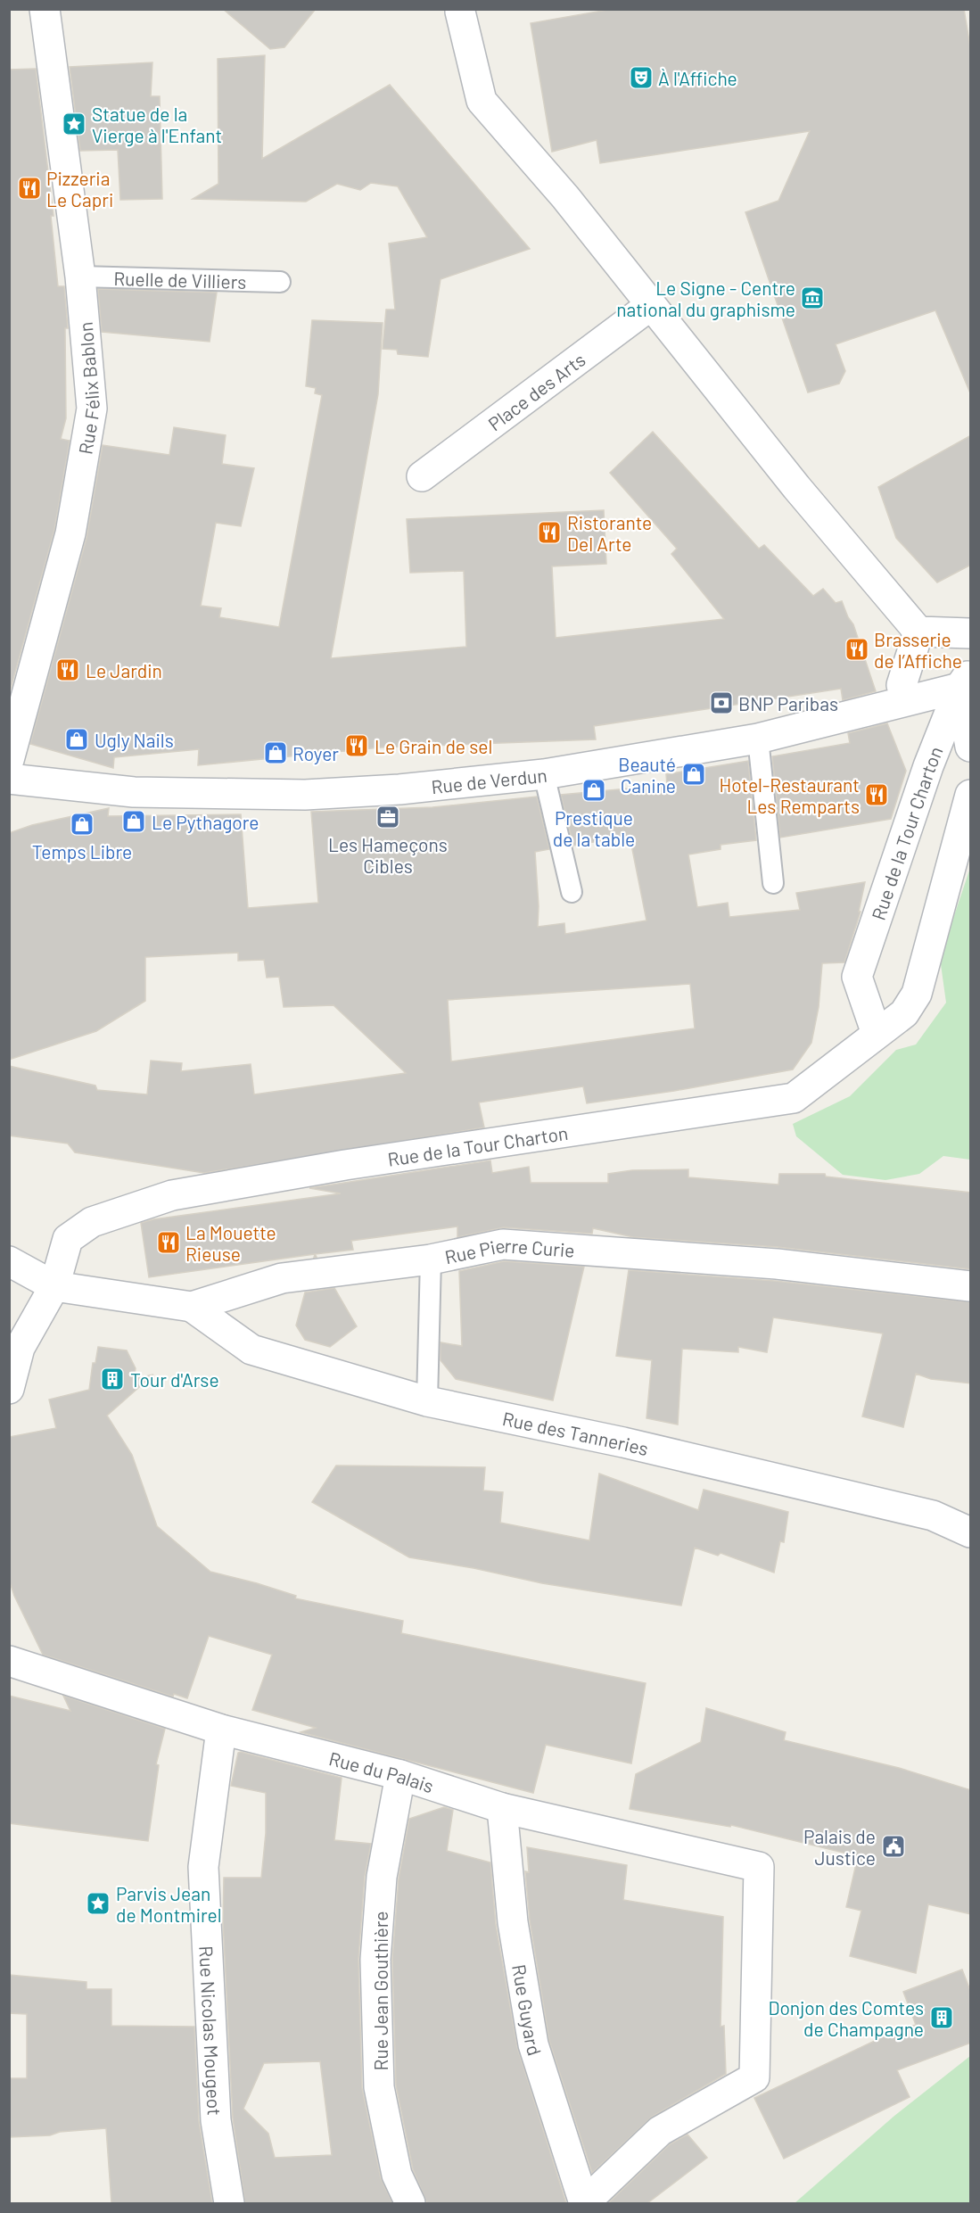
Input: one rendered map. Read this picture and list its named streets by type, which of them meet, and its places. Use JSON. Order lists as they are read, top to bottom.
{
  "streets": {
    "street": [
      "Rue Félix Bablon",
      "Place des Arts",
      "Rue de Verdun",
      "Rue de la Tour Charton",
      "Rue Pierre Curie",
      "Rue des Tanneries",
      "Rue du Palais",
      "Rue Jean Gouthière",
      "Rue Guyard",
      "Rue Nicolas Mougeot"
    ],
    "lane": ["Ruelle de Villiers"]
  },
  "crossings": [
    ["Ruelle de Villiers", "Rue Félix Bablon"],
    ["Rue de Verdun", "Rue de la Tour Charton"],
    ["Rue de la Tour Charton", "Rue Pierre Curie"],
    ["Rue Pierre Curie", "Rue des Tanneries"],
    ["Rue du Palais", "Rue Jean Gouthière"],
    ["Rue du Palais", "Rue Guyard"],
    ["Rue du Palais", "Rue Nicolas Mougeot"]
  ],
  "places": {
    "theatre": ["À l'Affiche"],
    "place": ["Statue de la Vierge à l'Enfant", "Parvis Jean de Montmirel"],
    "restaurant": [
      "Pizzeria Le Capri",
      "Ristorante Del Arte",
      "Brasserie de l’Affiche",
      "Le Jardin",
      "Le Grain de sel",
      "Hotel-Restaurant Les Remparts",
      "La Mouette Rieuse"
    ],
    "museum": ["Le Signe - Centre national du graphisme"],
    "bank": ["BNP Paribas"],
    "shop": [
      "Ugly Nails",
      "Royer",
      "Beauté Canine",
      "Prestique de la table",
      "Le Pythagore",
      "Temps Libre"
    ],
    "office": ["Les Hameçons Cibles"],
    "building": ["Tour d'Arse", "Donjon des Comtes de Champagne"],
    "public building": ["Palais de Justice"]
  }
}
